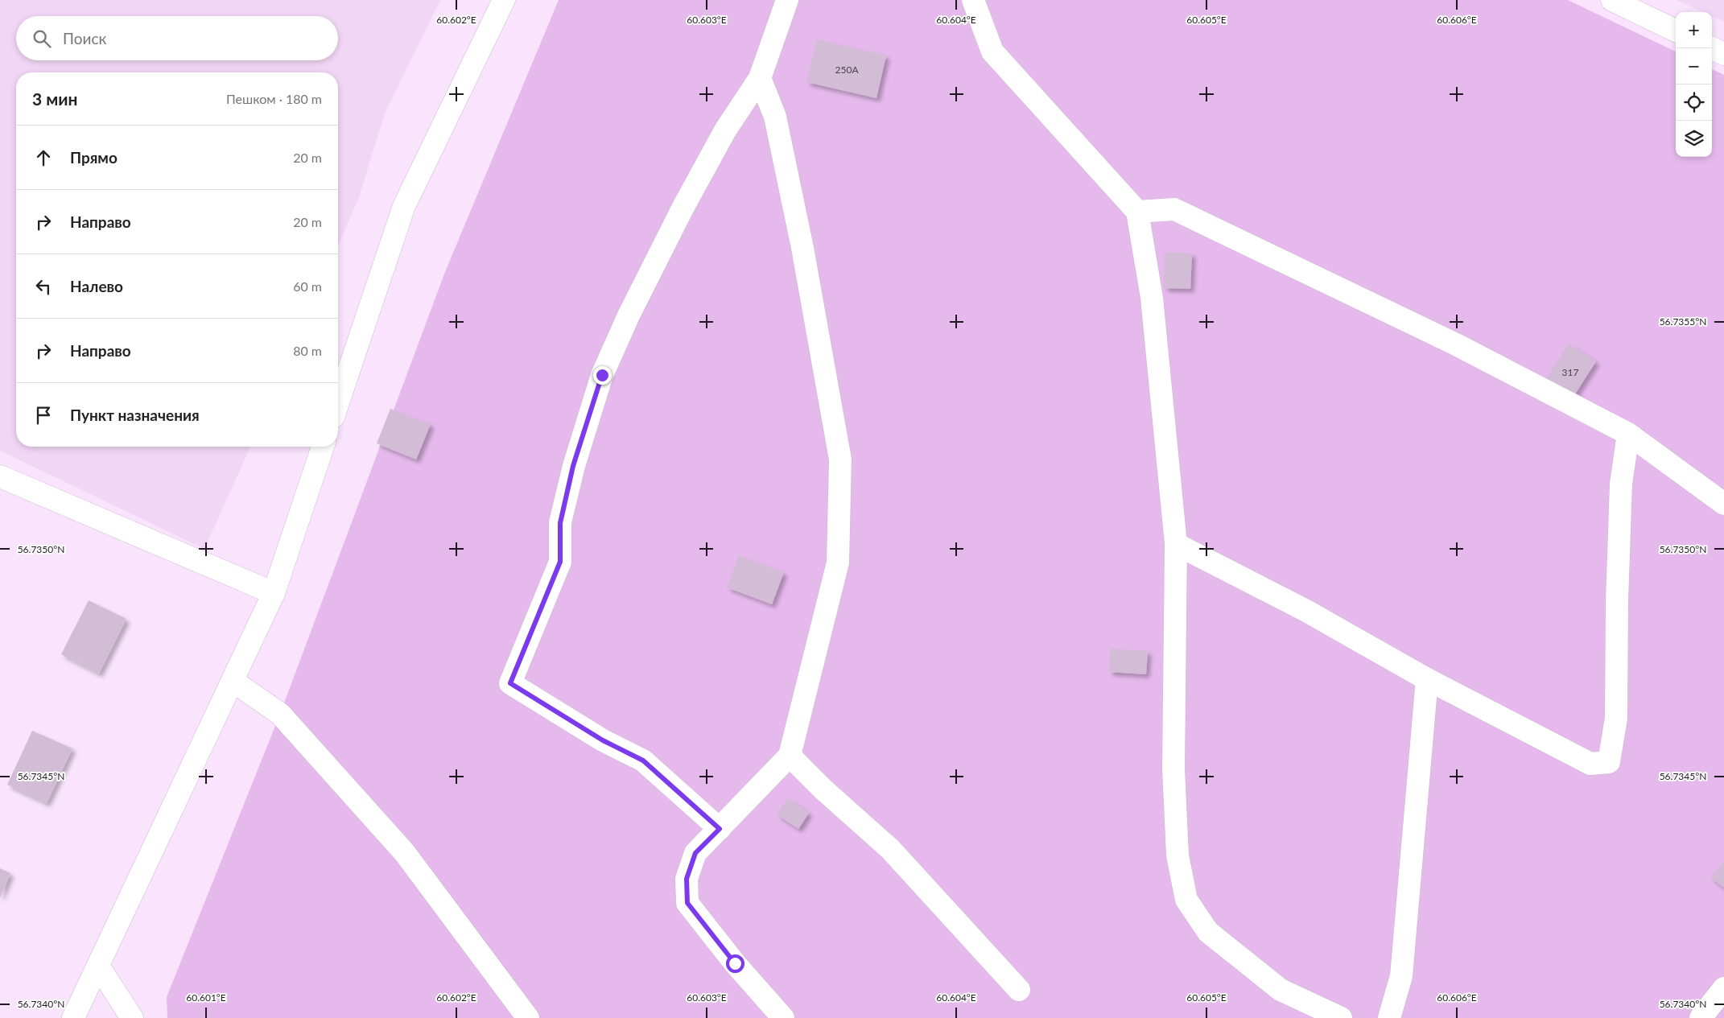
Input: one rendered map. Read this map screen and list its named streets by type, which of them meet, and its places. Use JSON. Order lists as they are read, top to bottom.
{
  "house_numbers": ["250А", "317"],
  "page": {
    "map_buttons": ["+", "−"],
    "search": "Поиск",
    "heading": ["3 мин", "Пешком · 180 m"],
    "list": [
      ["Прямо", "20 m"],
      ["Направо", "20 m"],
      ["Налево", "60 m"],
      ["Направо", "80 m"],
      "Пункт назначения"
    ]
  },
  "coordinates": [
    "60.602°E",
    "60.603°E",
    "60.604°E",
    "60.605°E",
    "60.606°E",
    "56.7355°N",
    "56.7350°N",
    "56.7345°N",
    "60.601°E",
    "56.7340°N"
  ]
}
